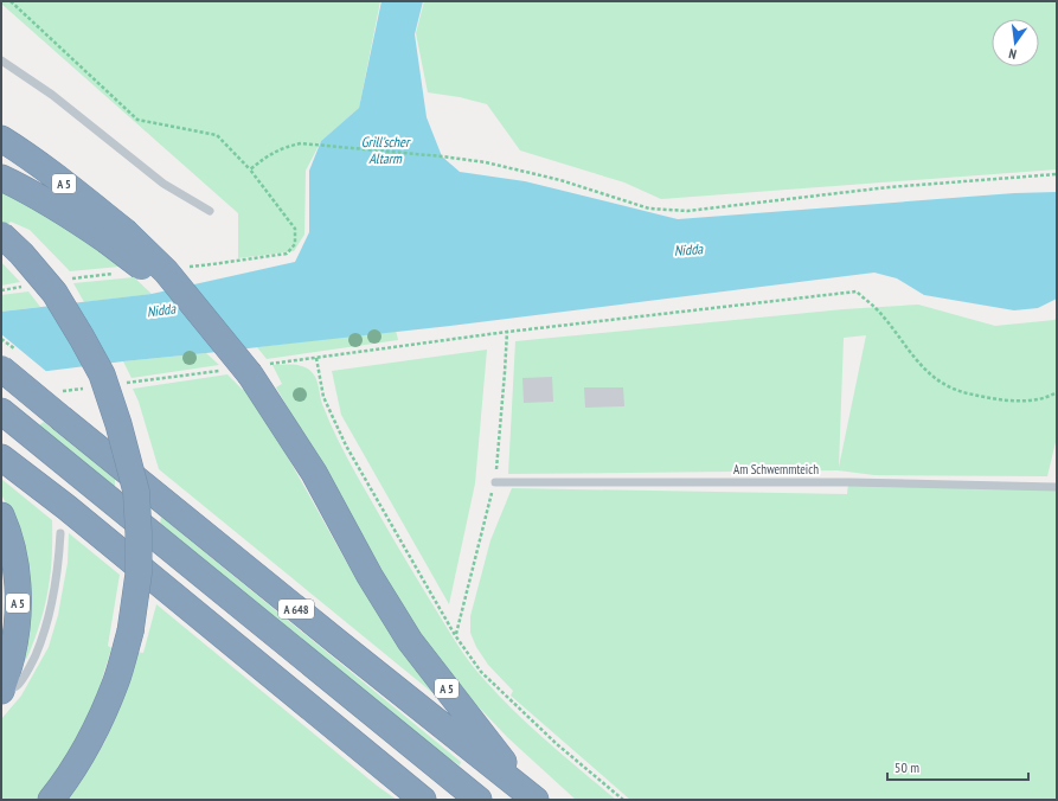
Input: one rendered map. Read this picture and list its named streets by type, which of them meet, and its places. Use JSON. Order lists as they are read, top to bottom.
{
  "streets": {
    "highway": ["A 5", "A 648"],
    "lane": ["Am Schwemmteich"]
  },
  "crossings": [
    ["A 5", "A 648"]
  ],
  "water": ["Grill’scher Altarm", "Nidda"],
  "scale_bar": "50 m",
  "north": "bottom"
}
